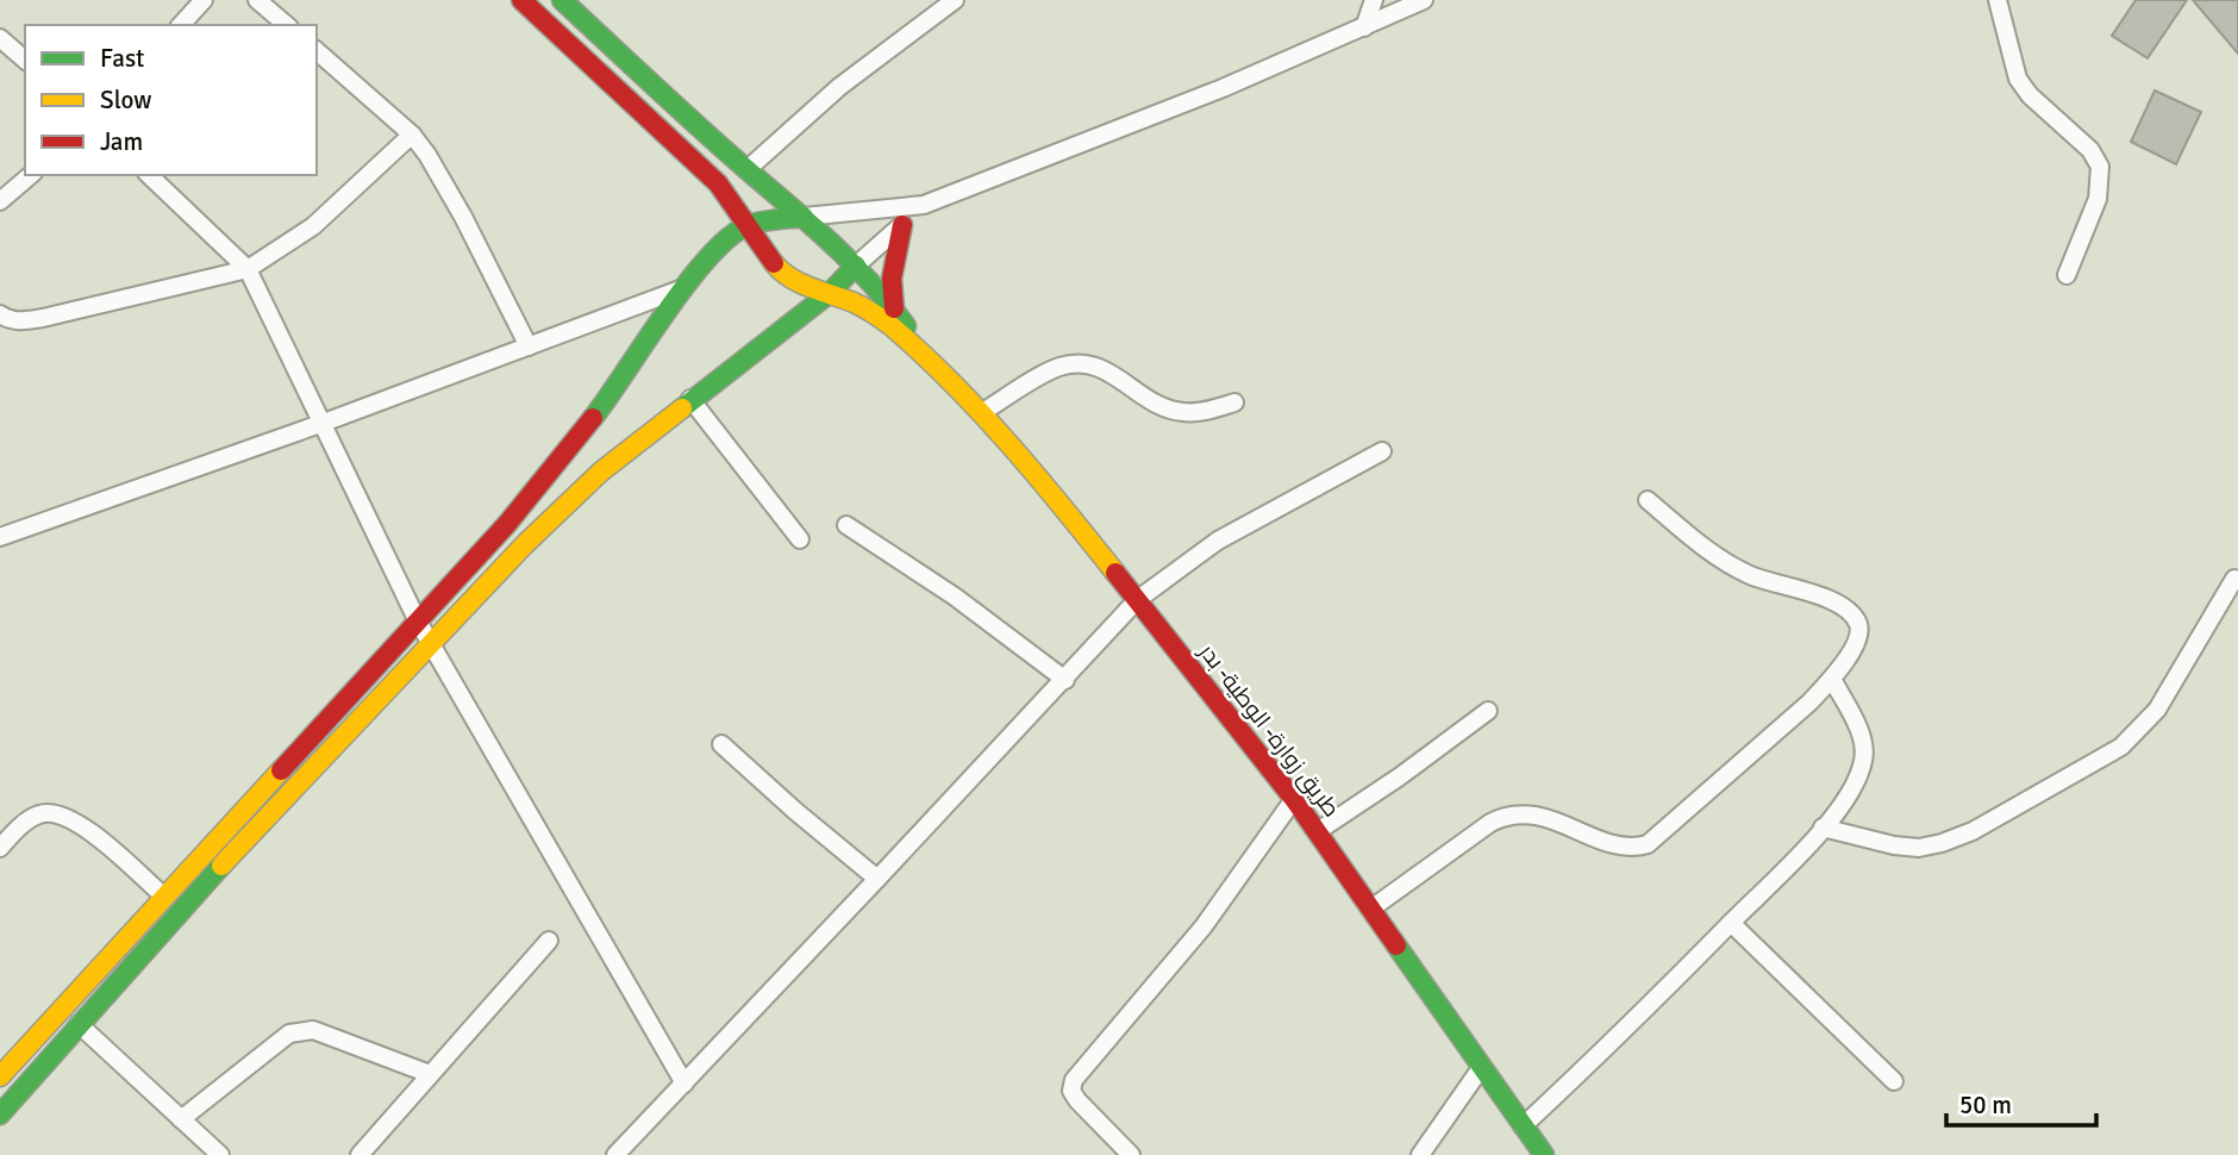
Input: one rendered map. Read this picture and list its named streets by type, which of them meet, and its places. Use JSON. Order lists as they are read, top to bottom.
{
  "streets": {
    "main road": ["طريق زوارة- الوطية- بدر"]
  },
  "legend": ["Fast", "Slow", "Jam"],
  "scale_bar": "50 m"
}
